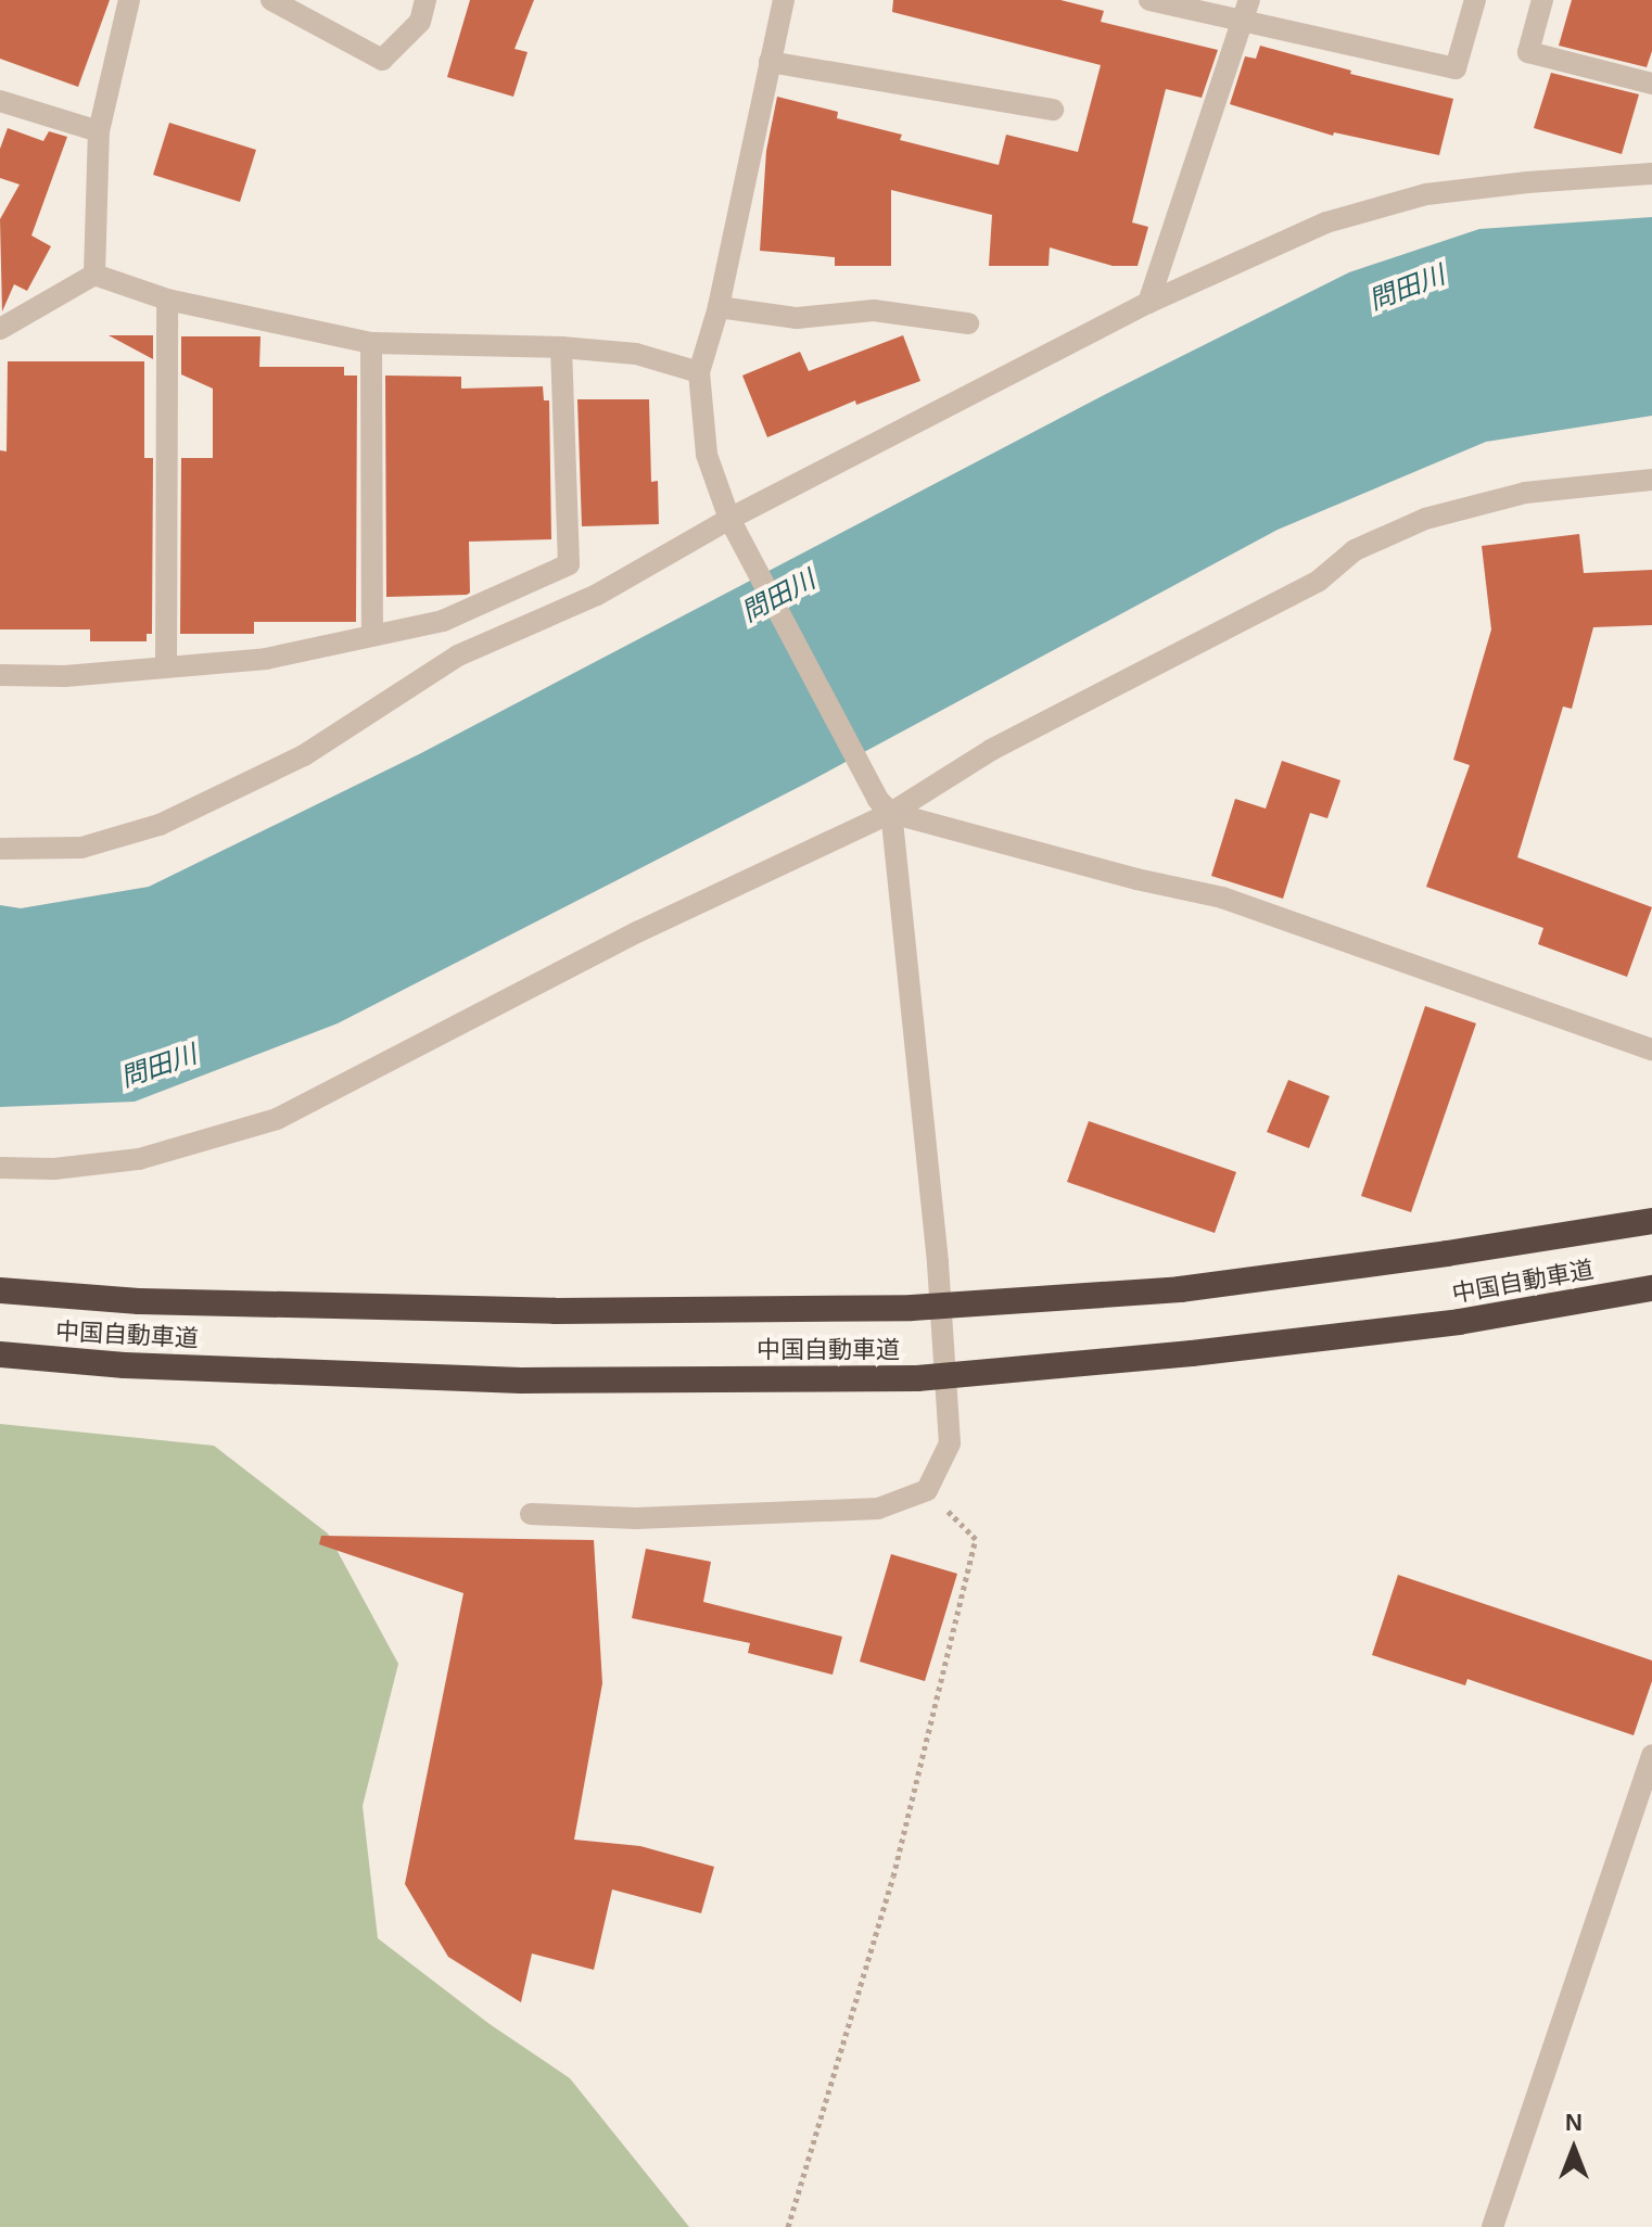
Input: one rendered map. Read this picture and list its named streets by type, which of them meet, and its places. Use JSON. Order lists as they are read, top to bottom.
{
  "streets": {
    "highway": ["中国自動車道"]
  },
  "water": ["問田川"],
  "north": "top"
}
